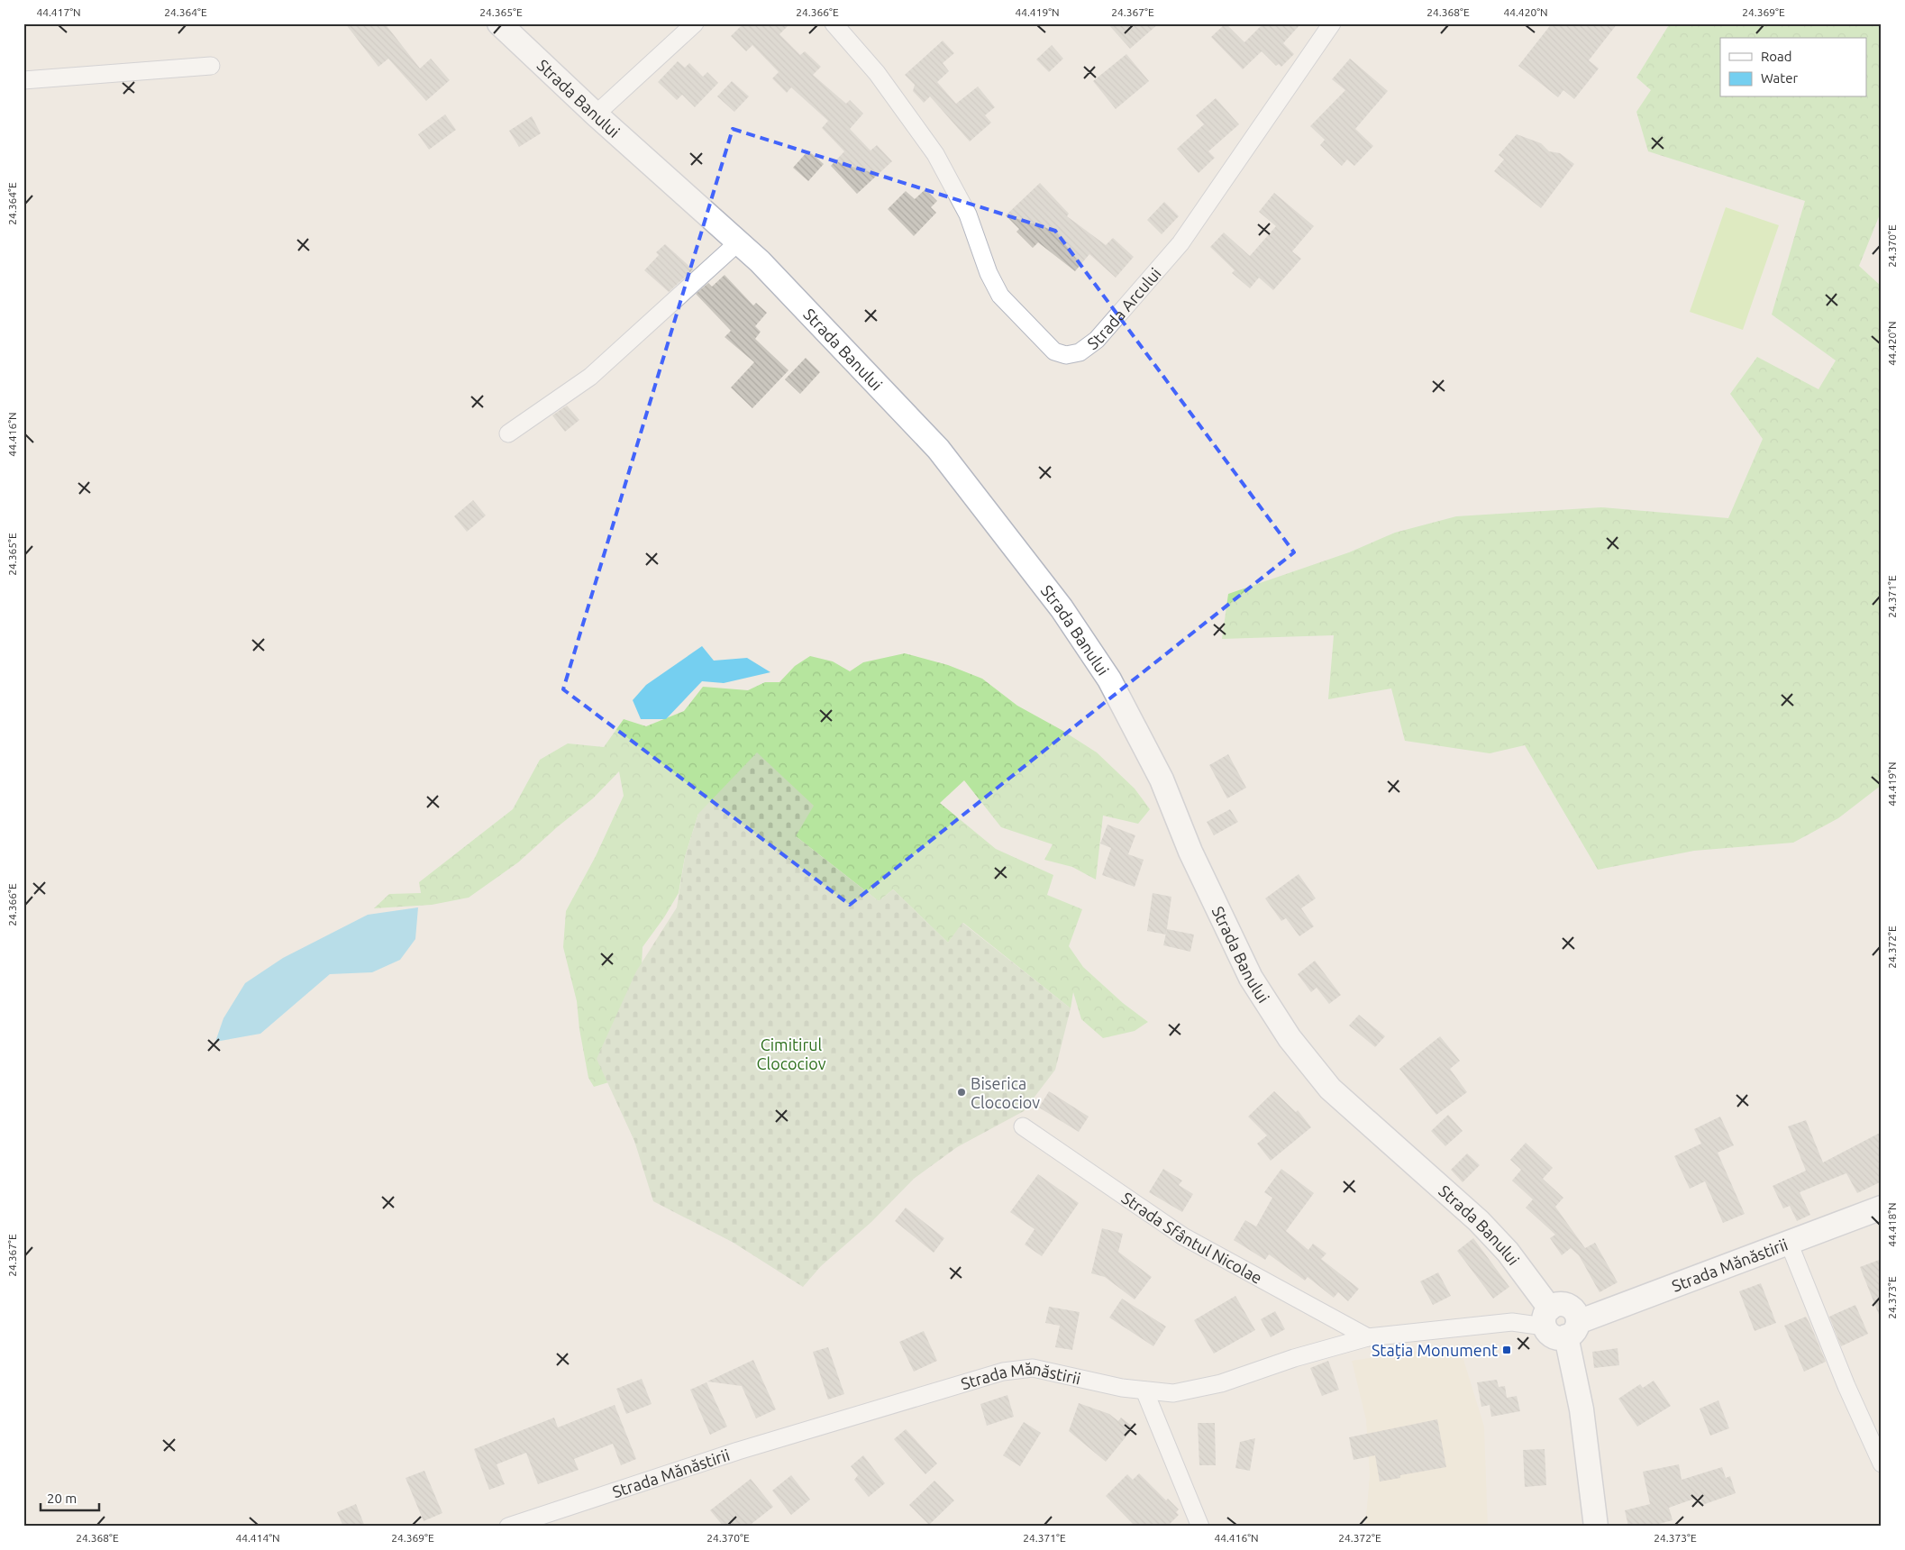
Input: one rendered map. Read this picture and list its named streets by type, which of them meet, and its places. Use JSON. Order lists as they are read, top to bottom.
{
  "streets": {
    "street": [
      "Strada Banului",
      "Strada Arcului",
      "Strada Sfântul Nicolae",
      "Strada Mănăstirii"
    ]
  },
  "crossings": [
    ["Strada Banului", "Strada Mănăstirii"],
    ["Strada Sfântul Nicolae", "Strada Mănăstirii"]
  ],
  "parks": ["Cimitirul Clocociov"],
  "places": {
    "other": ["Biserica Clocociov"],
    "transit": ["Stația Monument"]
  },
  "legend": ["Road", "Water"],
  "scale_bar": "20 m",
  "coordinates": [
    "44.417°N",
    "24.364°E",
    "24.365°E",
    "24.366°E",
    "44.419°N",
    "24.367°E",
    "24.368°E",
    "44.420°N",
    "24.369°E",
    "24.370°E",
    "44.416°N",
    "24.371°E",
    "24.372°E",
    "44.418°N",
    "24.373°E",
    "44.414°N"
  ]
}
